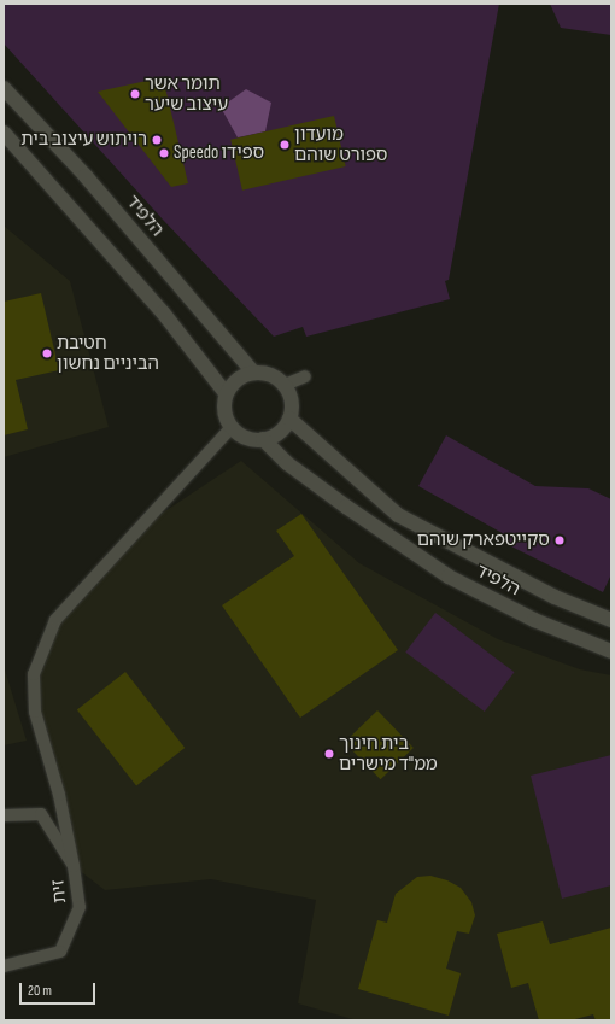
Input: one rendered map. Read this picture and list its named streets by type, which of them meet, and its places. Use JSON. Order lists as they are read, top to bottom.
{
  "streets": {
    "street": ["הלפיד"],
    "lane": ["זית"]
  },
  "places": [
    "תומר אשר עיצוב שיער",
    "רויתוש עיצוב בית",
    "מועדון ספורט שוהם",
    "Speedo ספידו",
    "חטיבת הביניים נחשון",
    "סקייטפארק שוהם",
    "בית חינוך ממ\"ד מישרים"
  ],
  "scale_bar": "20 m"
}
